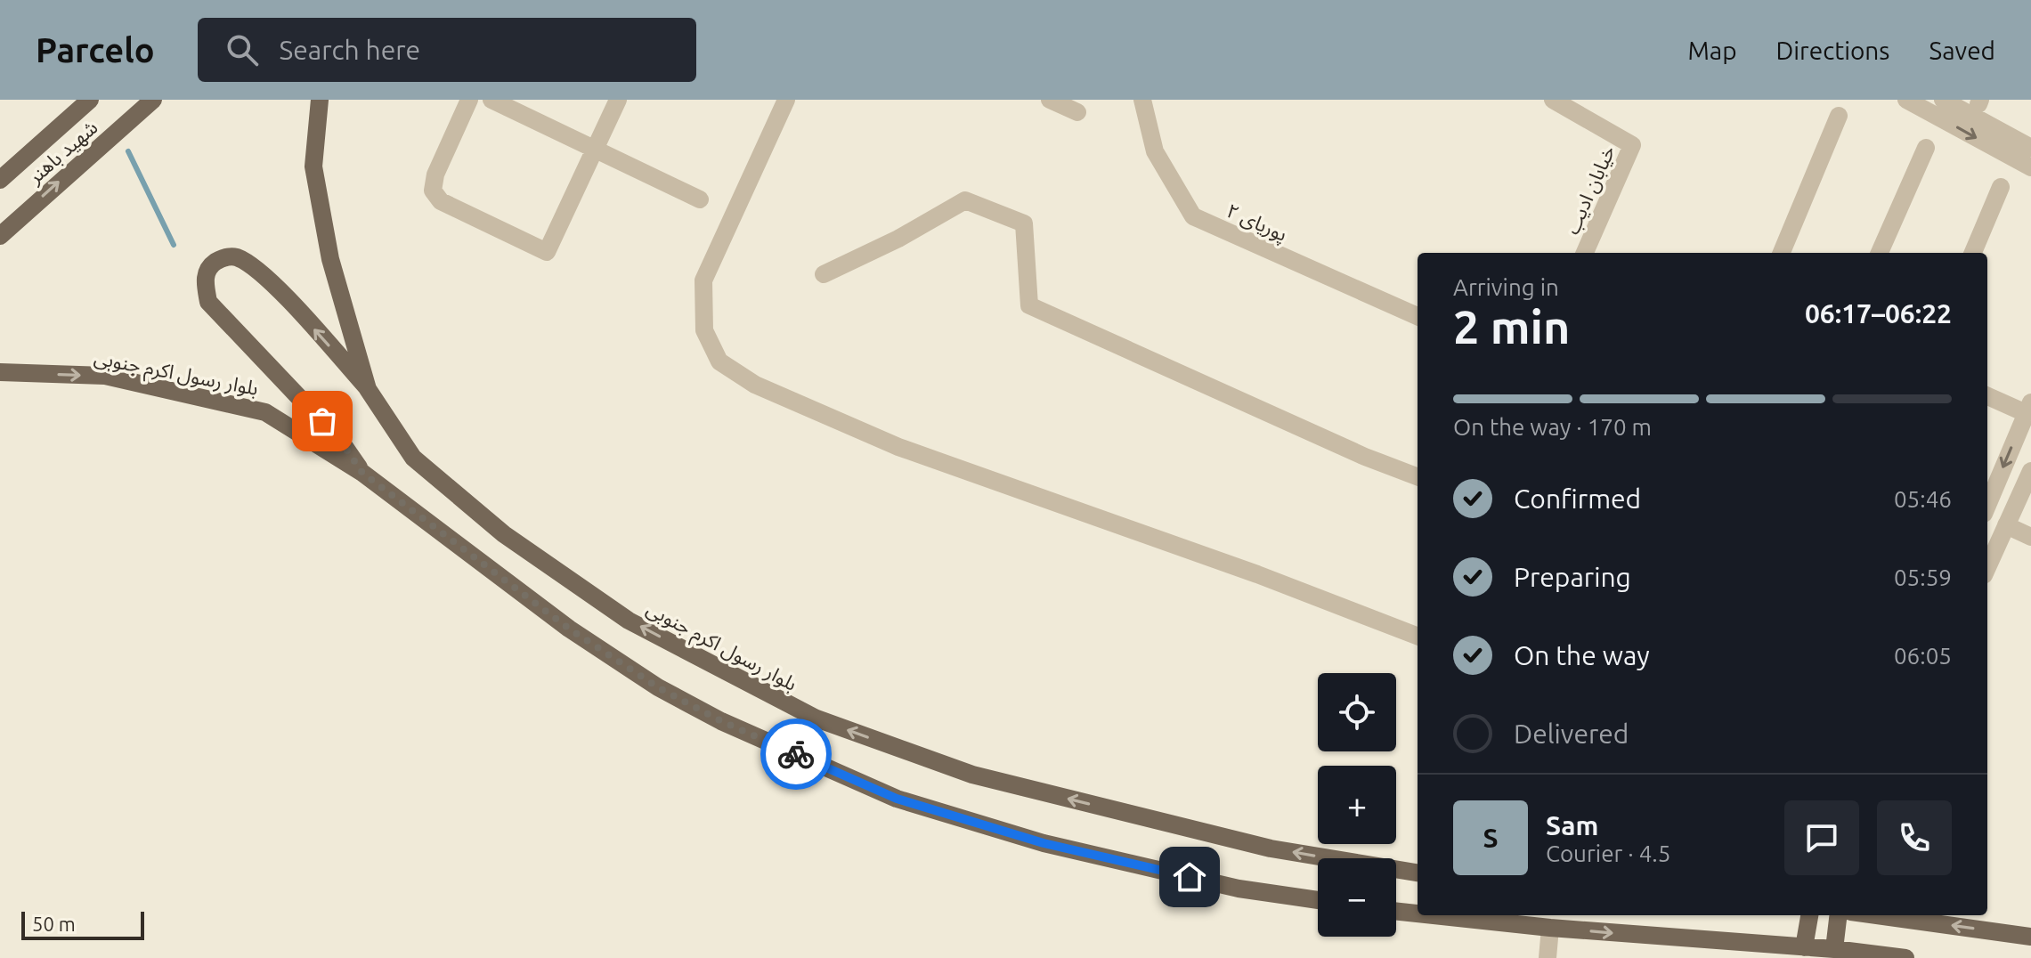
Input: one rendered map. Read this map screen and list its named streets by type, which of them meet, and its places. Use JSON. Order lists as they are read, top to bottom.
{
  "streets": {
    "main road": ["شهید باهنر", "بلوار رسول اکرم جنوبی"],
    "street": ["خیابان ادیب", "پوریای ۲"]
  },
  "scale_bar": "50 m",
  "page": {
    "header": "Parcelo",
    "search": "Search here",
    "nav": ["Map", "Directions", "Saved"],
    "heading": ["2 min", "Arriving in", "06:17–06:22"],
    "panel": ["Sam", "Courier · 4.5"],
    "bar": "On the way · 170 m",
    "list": [
      ["Confirmed", "05:46"],
      ["Preparing", "05:59"],
      ["On the way", "06:05"],
      "Delivered"
    ],
    "map_buttons": ["+", "−"],
    "round": "S",
    "scale": "50 m"
  }
}
